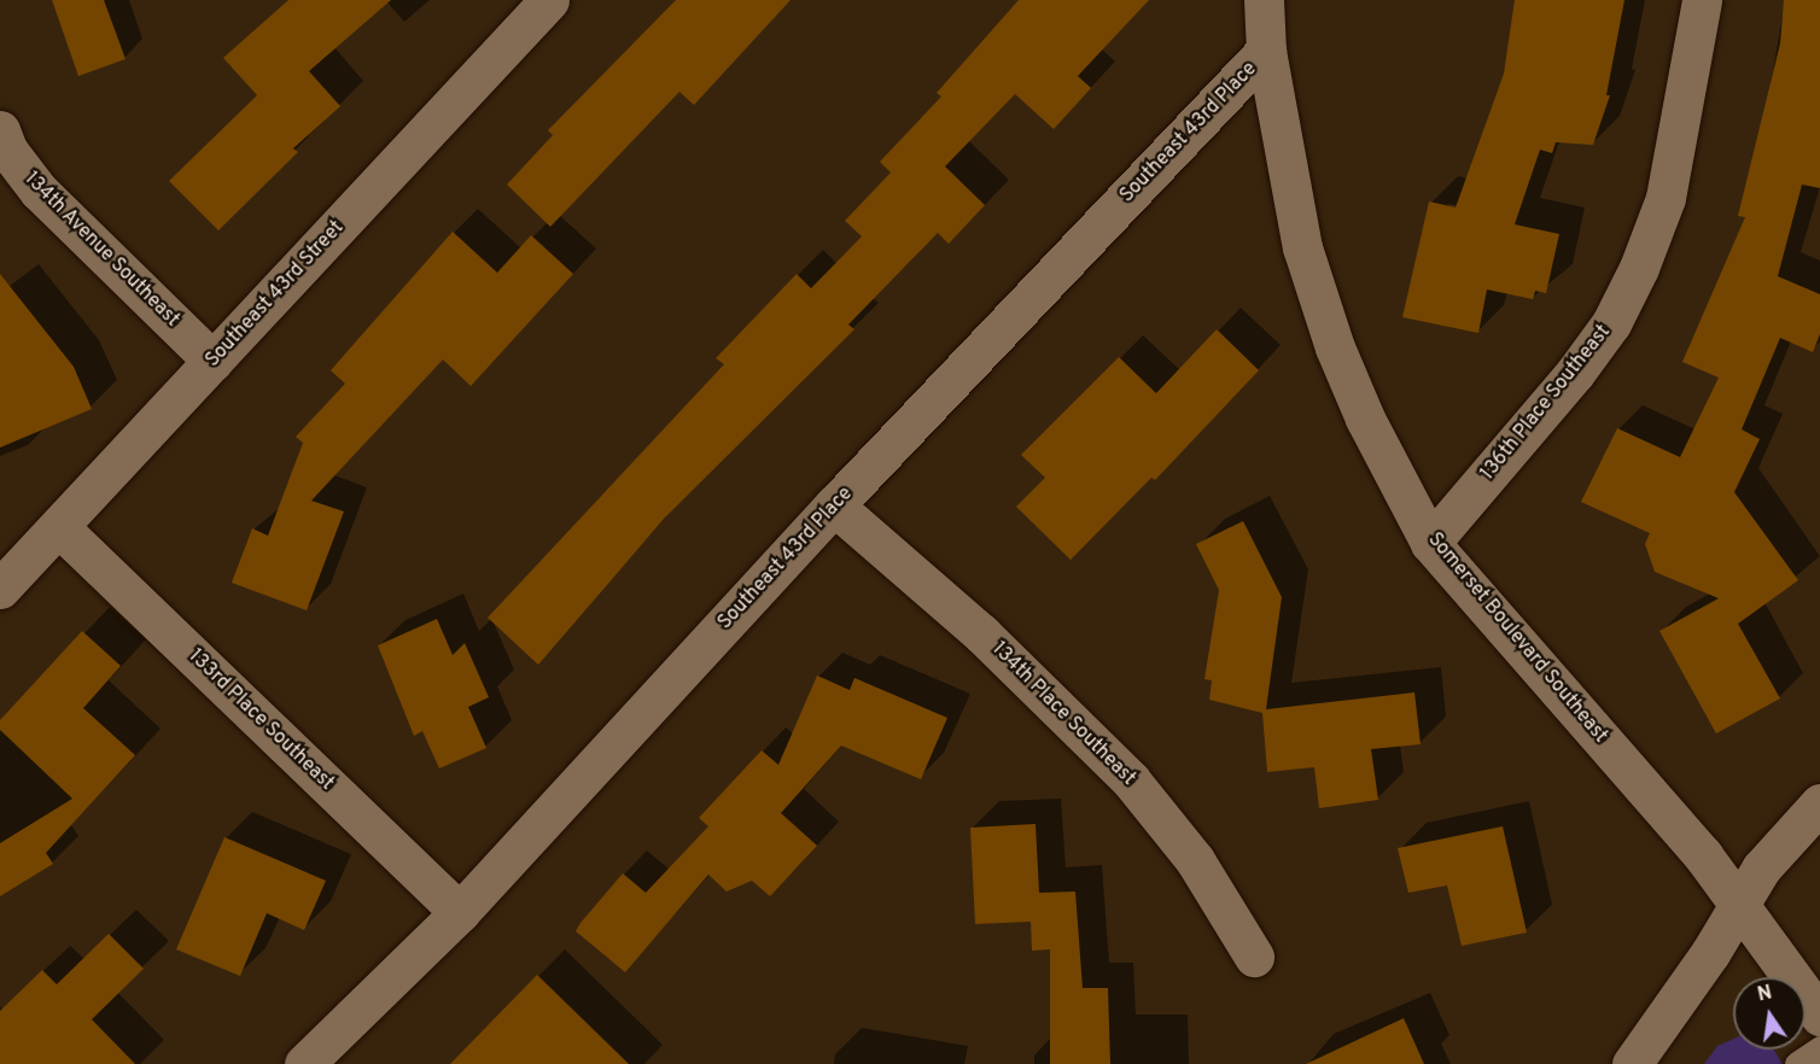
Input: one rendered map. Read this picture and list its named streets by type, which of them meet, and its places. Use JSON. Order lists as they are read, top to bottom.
{
  "streets": {
    "street": [
      "Southeast 43rd Place",
      "134th Avenue Southeast",
      "Southeast 43rd Street",
      "136th Place Southeast",
      "Somerset Boulevard Southeast",
      "134th Place Southeast",
      "133rd Place Southeast"
    ]
  },
  "crossings": [
    ["Southeast 43rd Place", "Somerset Boulevard Southeast"],
    ["Southeast 43rd Place", "134th Place Southeast"],
    ["Southeast 43rd Place", "133rd Place Southeast"],
    ["134th Avenue Southeast", "Southeast 43rd Street"],
    ["Southeast 43rd Street", "133rd Place Southeast"],
    ["136th Place Southeast", "Somerset Boulevard Southeast"]
  ],
  "north": "top"
}
